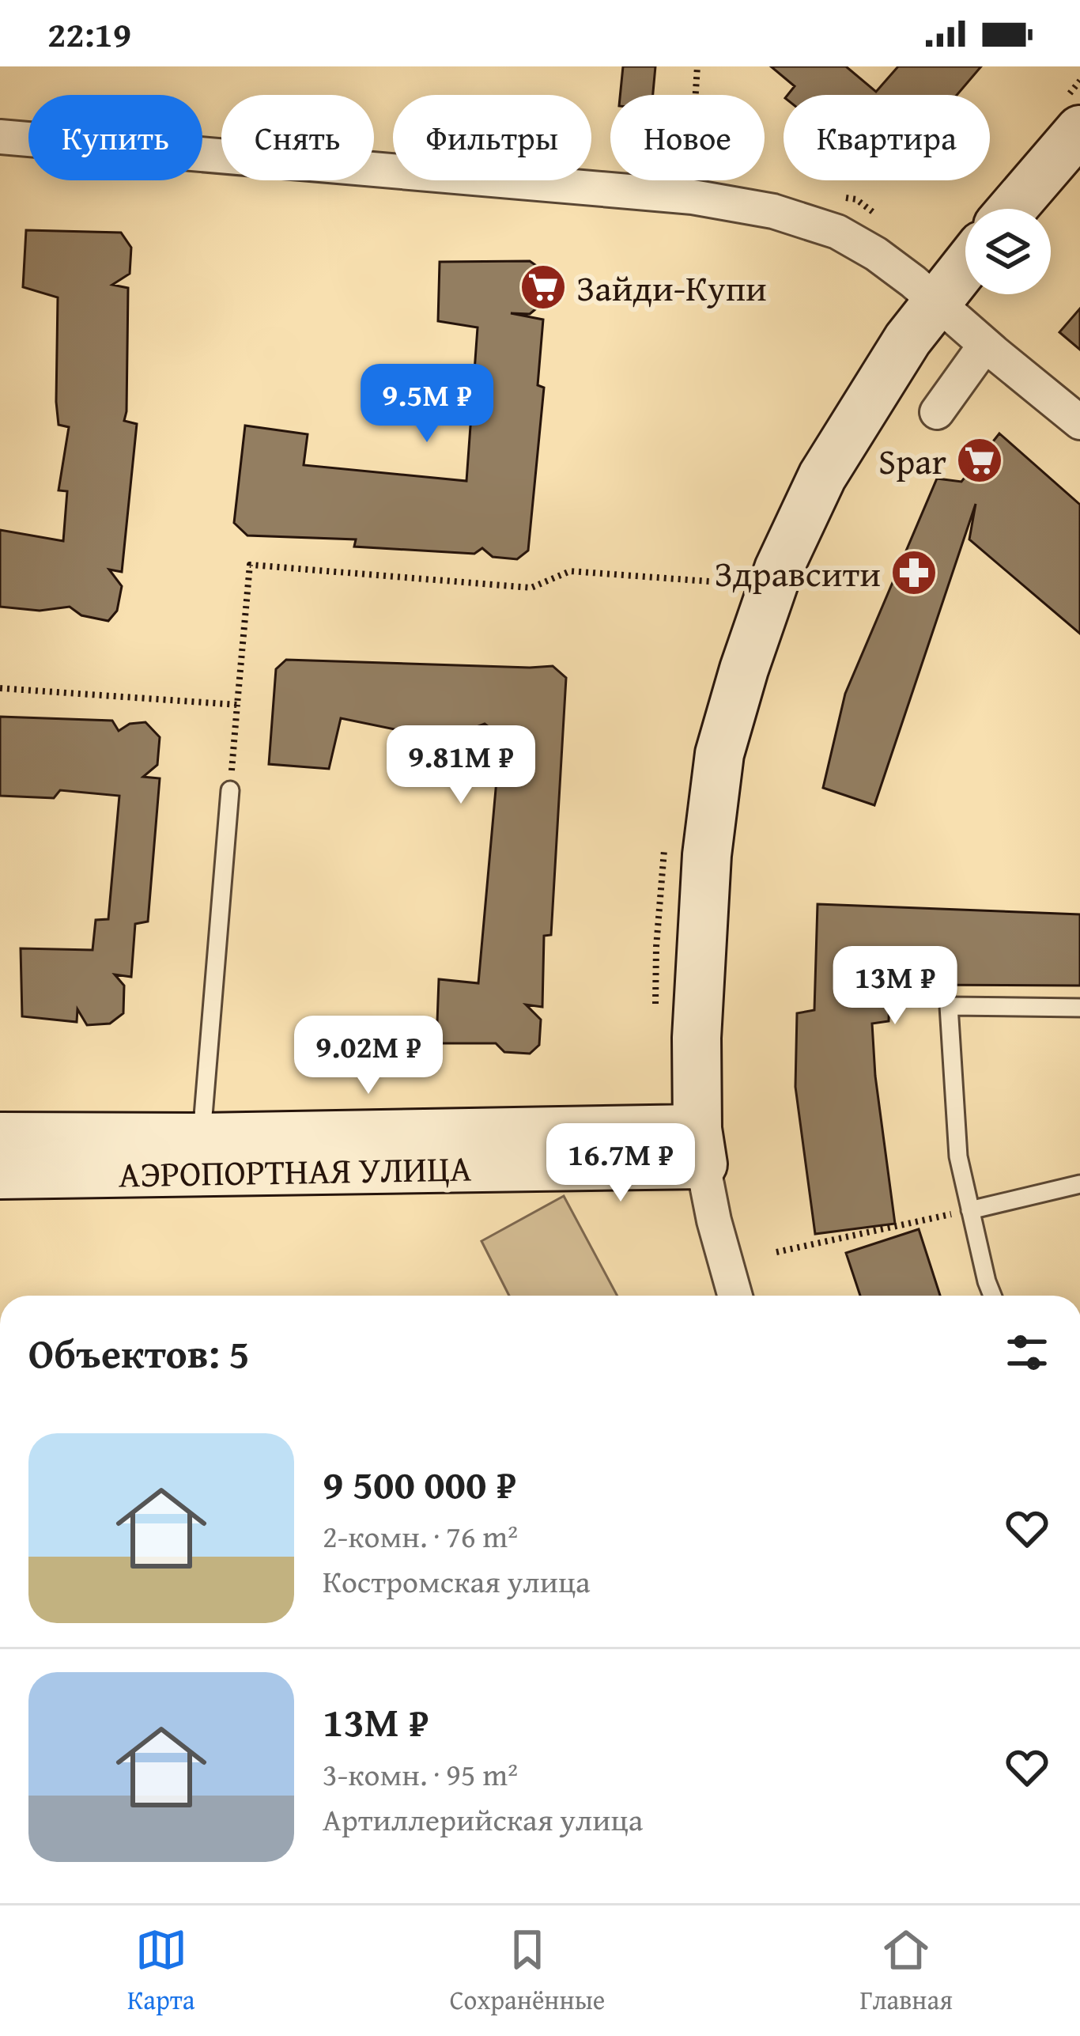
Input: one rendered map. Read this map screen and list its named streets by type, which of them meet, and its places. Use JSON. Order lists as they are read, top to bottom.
{
  "streets": {
    "main road": ["АЭРОПОРТНАЯ УЛИЦА"]
  },
  "places": {
    "supermarket": ["Зайди-Купи", "Spar"],
    "pharmacy": ["Здравсити"]
  },
  "page": {
    "status": "22:19",
    "chip": [
      "Купить",
      "Снять",
      "Фильтры",
      "Новое",
      "Квартира"
    ],
    "price": [
      "9.5M ₽",
      "9.81M ₽",
      "13M ₽",
      "9.02M ₽",
      "16.7M ₽"
    ],
    "heading": "Объектов: 5",
    "list": [
      {
        "name": "9 500 000 ₽",
        "note": "2-комн. · 76 m² · Костромская улица"
      },
      {
        "name": "13M ₽",
        "note": "3-комн. · 95 m² · Артиллерийская улица"
      }
    ],
    "tabs": ["Карта", "Сохранённые", "Главная"]
  }
}
